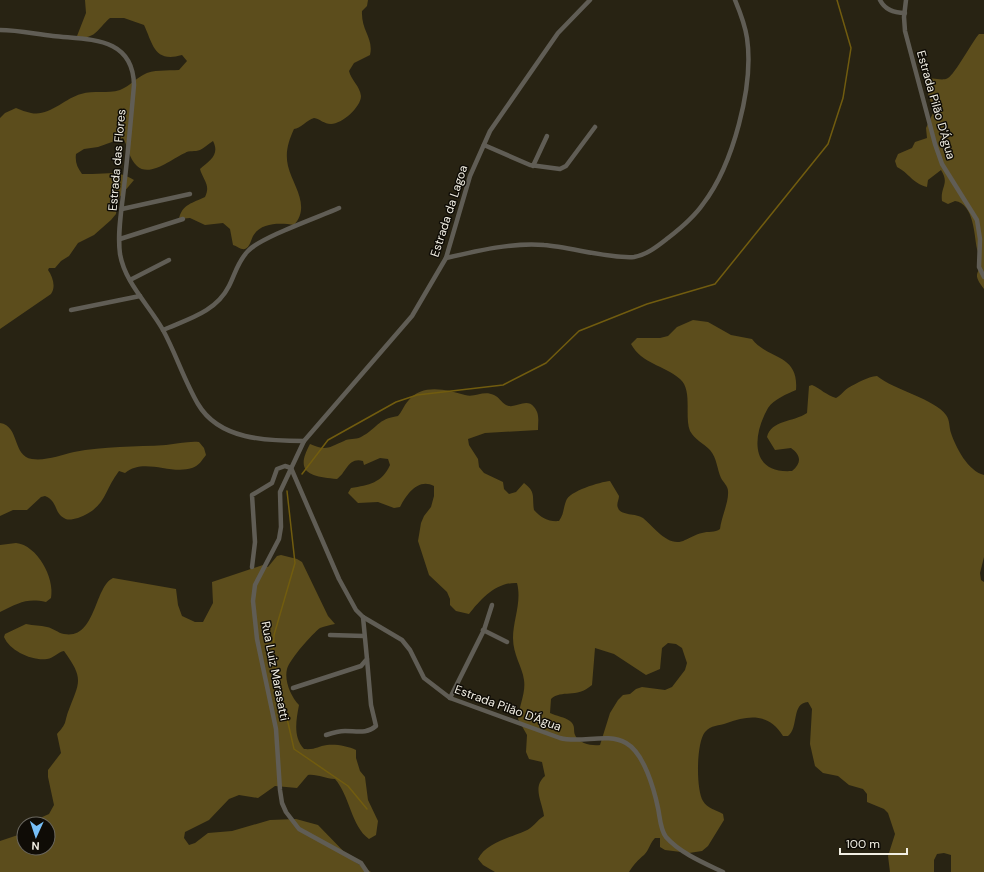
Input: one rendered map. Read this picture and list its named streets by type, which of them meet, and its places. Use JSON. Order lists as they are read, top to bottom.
{
  "streets": {
    "street": [
      "Estrada Pilão D'Água",
      "Estrada das Flores",
      "Estrada da Lagoa",
      "Rua Luiz Marasatti"
    ]
  },
  "crossings": [
    ["Estrada Pilão D'Água", "Rua Luiz Marasatti"],
    ["Estrada das Flores", "Estrada da Lagoa"],
    ["Estrada das Flores", "Rua Luiz Marasatti"],
    ["Estrada da Lagoa", "Rua Luiz Marasatti"]
  ],
  "scale_bar": "100 m",
  "north": "bottom"
}
